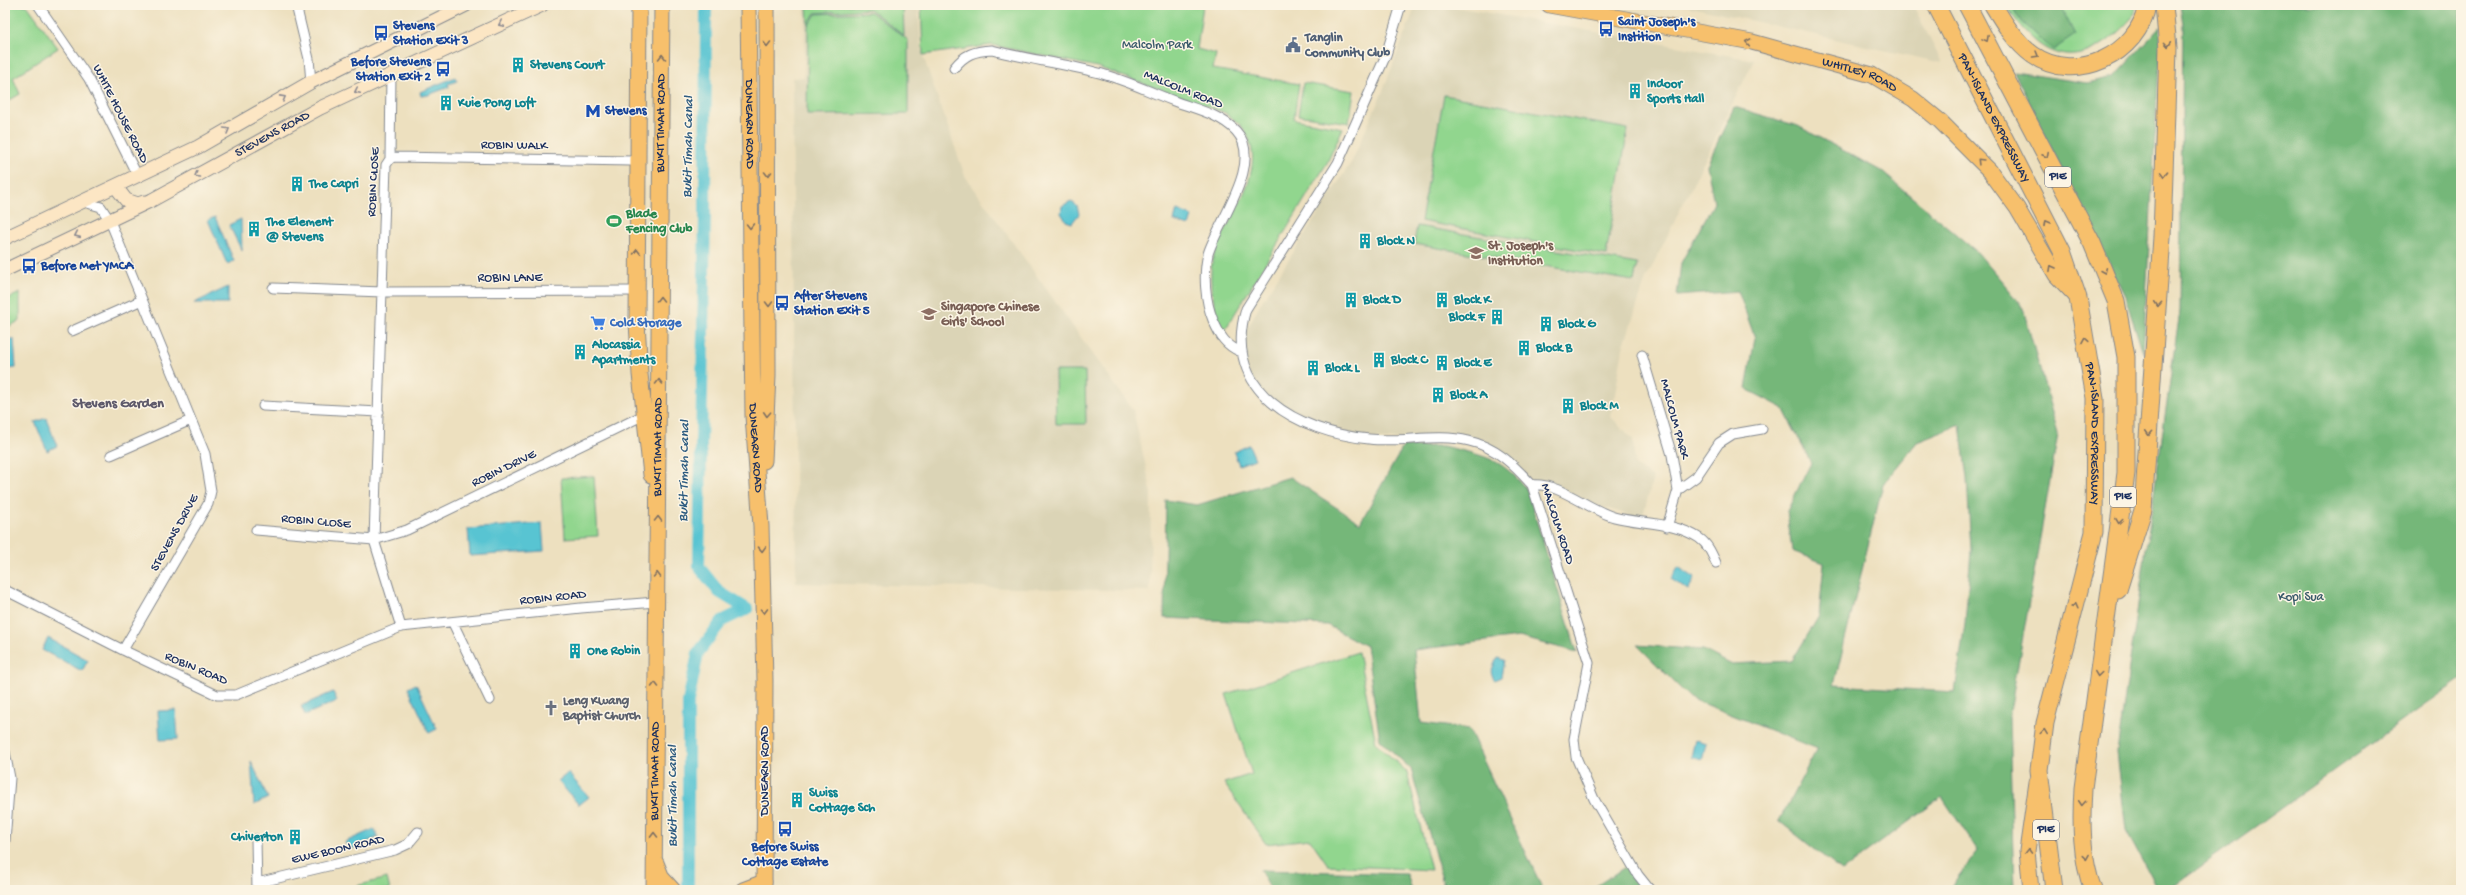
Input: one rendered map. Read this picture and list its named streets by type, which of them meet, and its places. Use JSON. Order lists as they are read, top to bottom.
{
  "streets": {
    "highway": ["PAN-ISLAND EXPRESSWAY", "PIE"],
    "main road": [
      "WHITLEY ROAD",
      "BUKIT TIMAH ROAD",
      "DUNEARN ROAD",
      "STEVENS ROAD"
    ],
    "street": [
      "MALCOLM ROAD",
      "WHITE HOUSE ROAD",
      "ROBIN WALK",
      "ROBIN CLOSE",
      "ROBIN LANE",
      "MALCOLM PARK",
      "ROBIN DRIVE",
      "STEVENS DRIVE",
      "ROBIN ROAD",
      "EWE BOON ROAD"
    ]
  },
  "crossings": [
    ["WHITLEY ROAD", "PAN-ISLAND EXPRESSWAY"],
    ["WHITE HOUSE ROAD", "STEVENS ROAD"],
    ["BUKIT TIMAH ROAD", "ROBIN ROAD"],
    ["STEVENS ROAD", "ROBIN CLOSE"],
    ["STEVENS ROAD", "STEVENS DRIVE"],
    ["ROBIN WALK", "ROBIN CLOSE"],
    ["ROBIN CLOSE", "ROBIN LANE"],
    ["ROBIN CLOSE", "ROBIN DRIVE"],
    ["ROBIN CLOSE", "ROBIN ROAD"],
    ["STEVENS DRIVE", "ROBIN ROAD"]
  ],
  "one_way": ["WHITLEY ROAD"],
  "districts": ["Stevens Garden"],
  "water": ["Bukit Timah Canal"],
  "parks": ["Malcolm Park", "Kopi Sua"],
  "places": {
    "bus stop": [
      "Saint Joseph's Instition",
      "Stevens Station Exit 3",
      "Before Stevens Station Exit 2",
      "Before Met YMCA",
      "After Stevens Station Exit 5",
      "Before Swiss Cottage Estate"
    ],
    "public building": ["Tanglin Community Club"],
    "building": [
      "Stevens Court",
      "Indoor Sports Hall",
      "Kuie Pong Loft",
      "The Capri",
      "The Element @ Stevens",
      "Block N",
      "Block D",
      "Block K",
      "Block F",
      "Block G",
      "Block B",
      "Alocassia Apartments",
      "Block C",
      "Block E",
      "Block L",
      "Block A",
      "Block M",
      "One Robin",
      "Swiss Cottage Sch",
      "Chiverton"
    ],
    "metro station": ["Stevens"],
    "sports": ["Blade Fencing Club"],
    "school or university": ["St. Joseph's Institution", "Singapore Chinese Girls' School"],
    "supermarket": ["Cold Storage"],
    "church": ["Leng Kwang Baptist Church"]
  }
}
